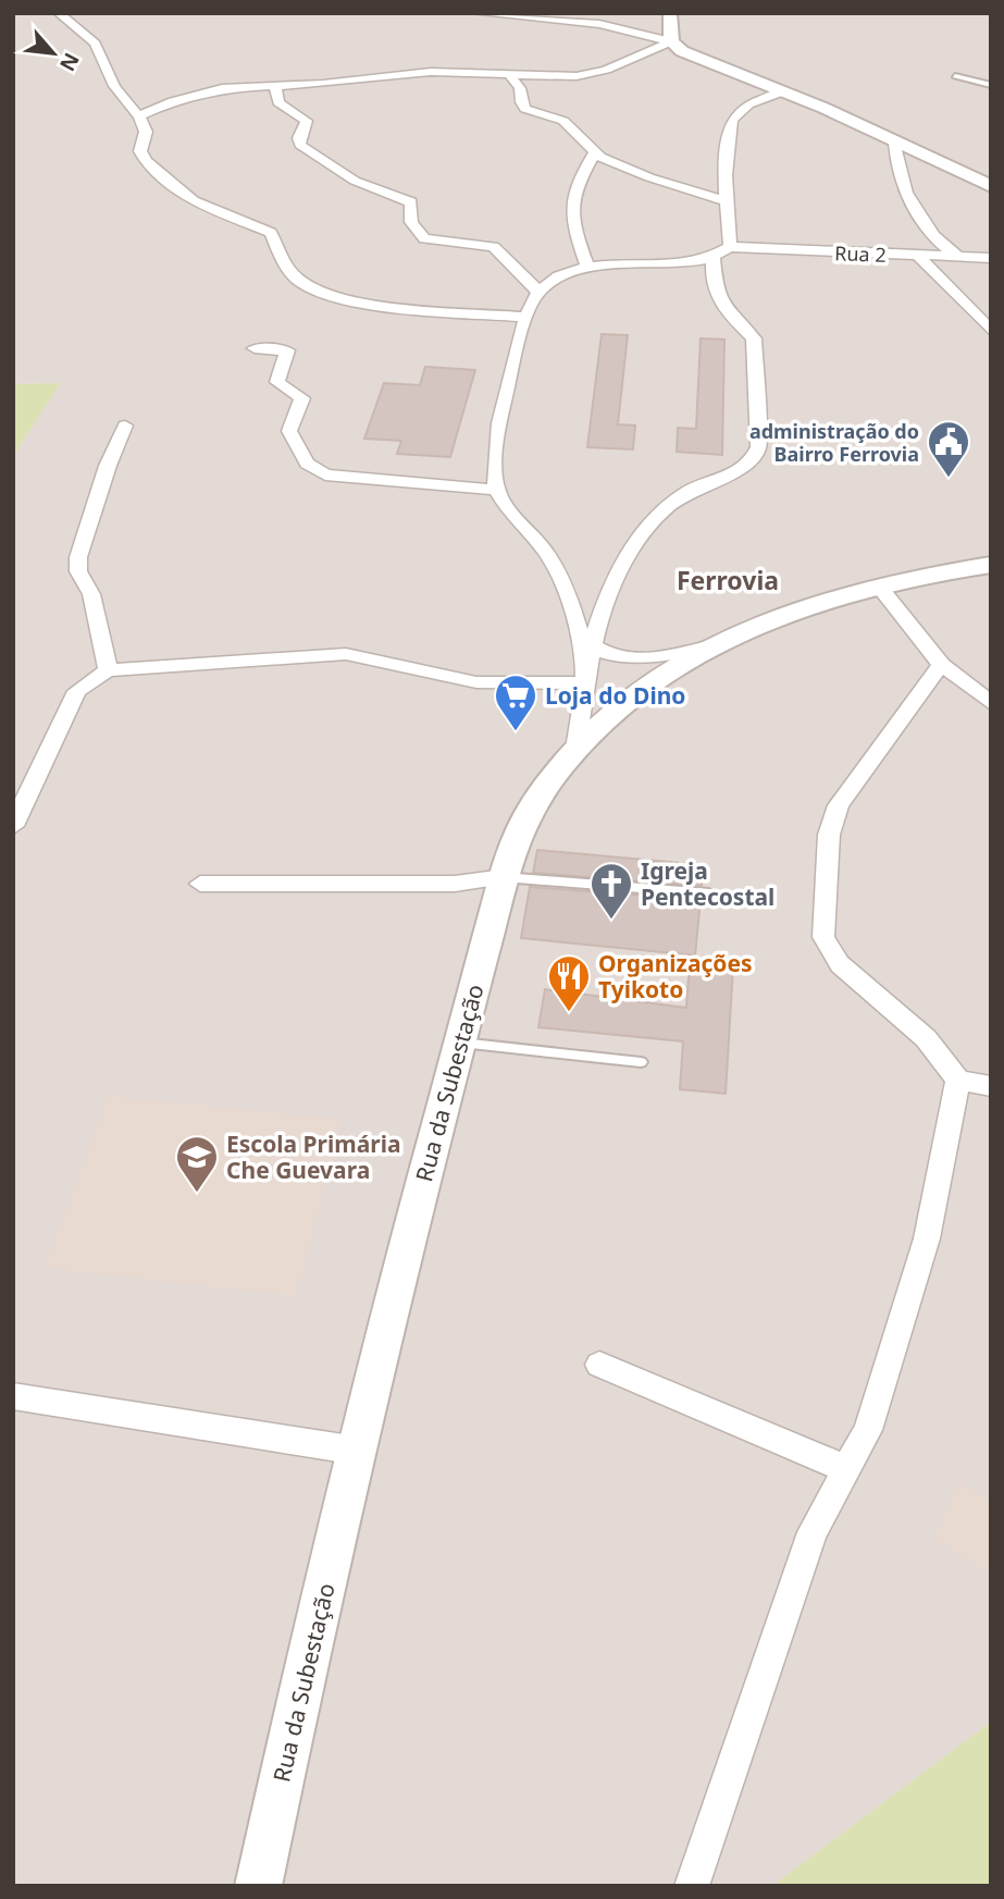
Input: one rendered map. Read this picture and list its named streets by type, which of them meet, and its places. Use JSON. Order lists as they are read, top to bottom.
{
  "streets": {
    "street": ["Rua 2", "Rua da Subestação"]
  },
  "districts": ["Ferrovia"],
  "places": {
    "public building": ["administração do Bairro Ferrovia"],
    "supermarket": ["Loja do Dino"],
    "church": ["Igreja Pentecostal"],
    "restaurant": ["Organizações Tyikoto"],
    "school or university": ["Escola Primária Che Guevara"]
  },
  "north": "bottom right"
}
